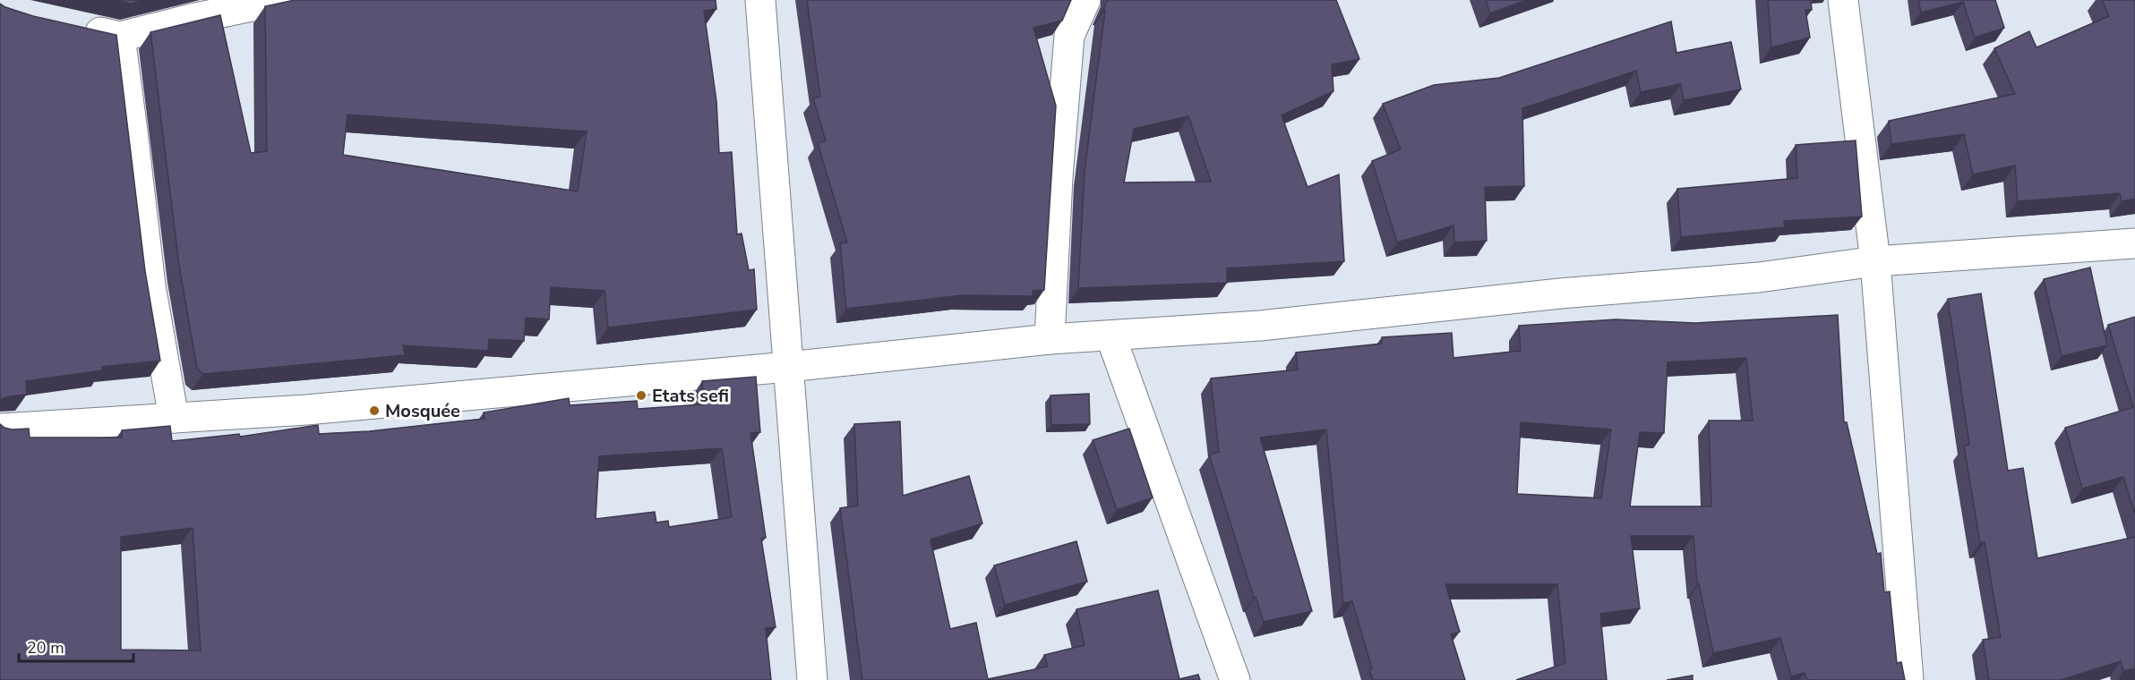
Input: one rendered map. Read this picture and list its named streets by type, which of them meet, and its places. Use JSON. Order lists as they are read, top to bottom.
{
  "places": ["Etats sefi", "Mosquée"],
  "scale_bar": "20 m"
}
